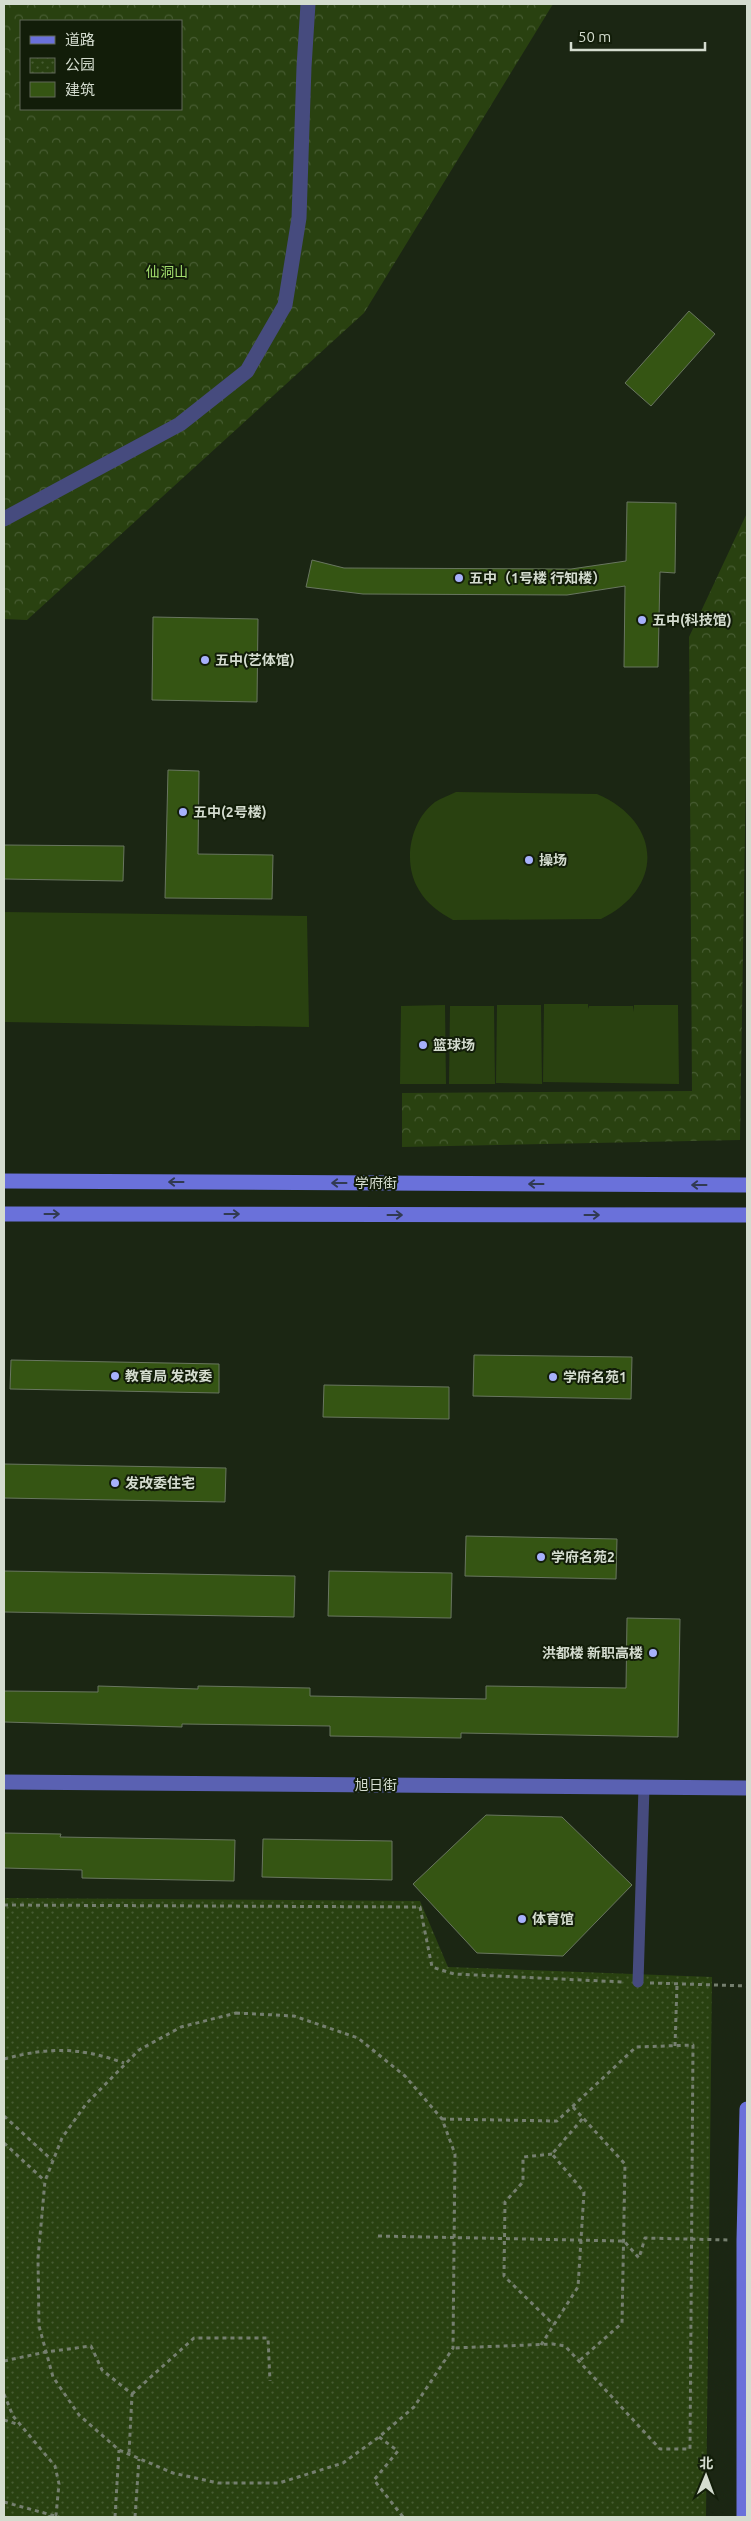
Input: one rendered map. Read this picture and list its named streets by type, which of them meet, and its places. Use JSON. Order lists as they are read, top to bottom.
{
  "streets": {
    "main road": ["学府街", "旭日街"]
  },
  "parks": ["仙洞山"],
  "places": [
    "五中（1号楼 行知楼）",
    "五中(科技馆)",
    "五中(艺体馆)",
    "五中(2号楼)",
    "操场",
    "篮球场",
    "教育局 发改委",
    "学府名苑1",
    "发改委住宅",
    "学府名苑2",
    "洪都楼 新职高楼",
    "体育馆"
  ],
  "legend": ["道路", "公园", "建筑"],
  "scale_bar": "50 m",
  "north": "top"
}
